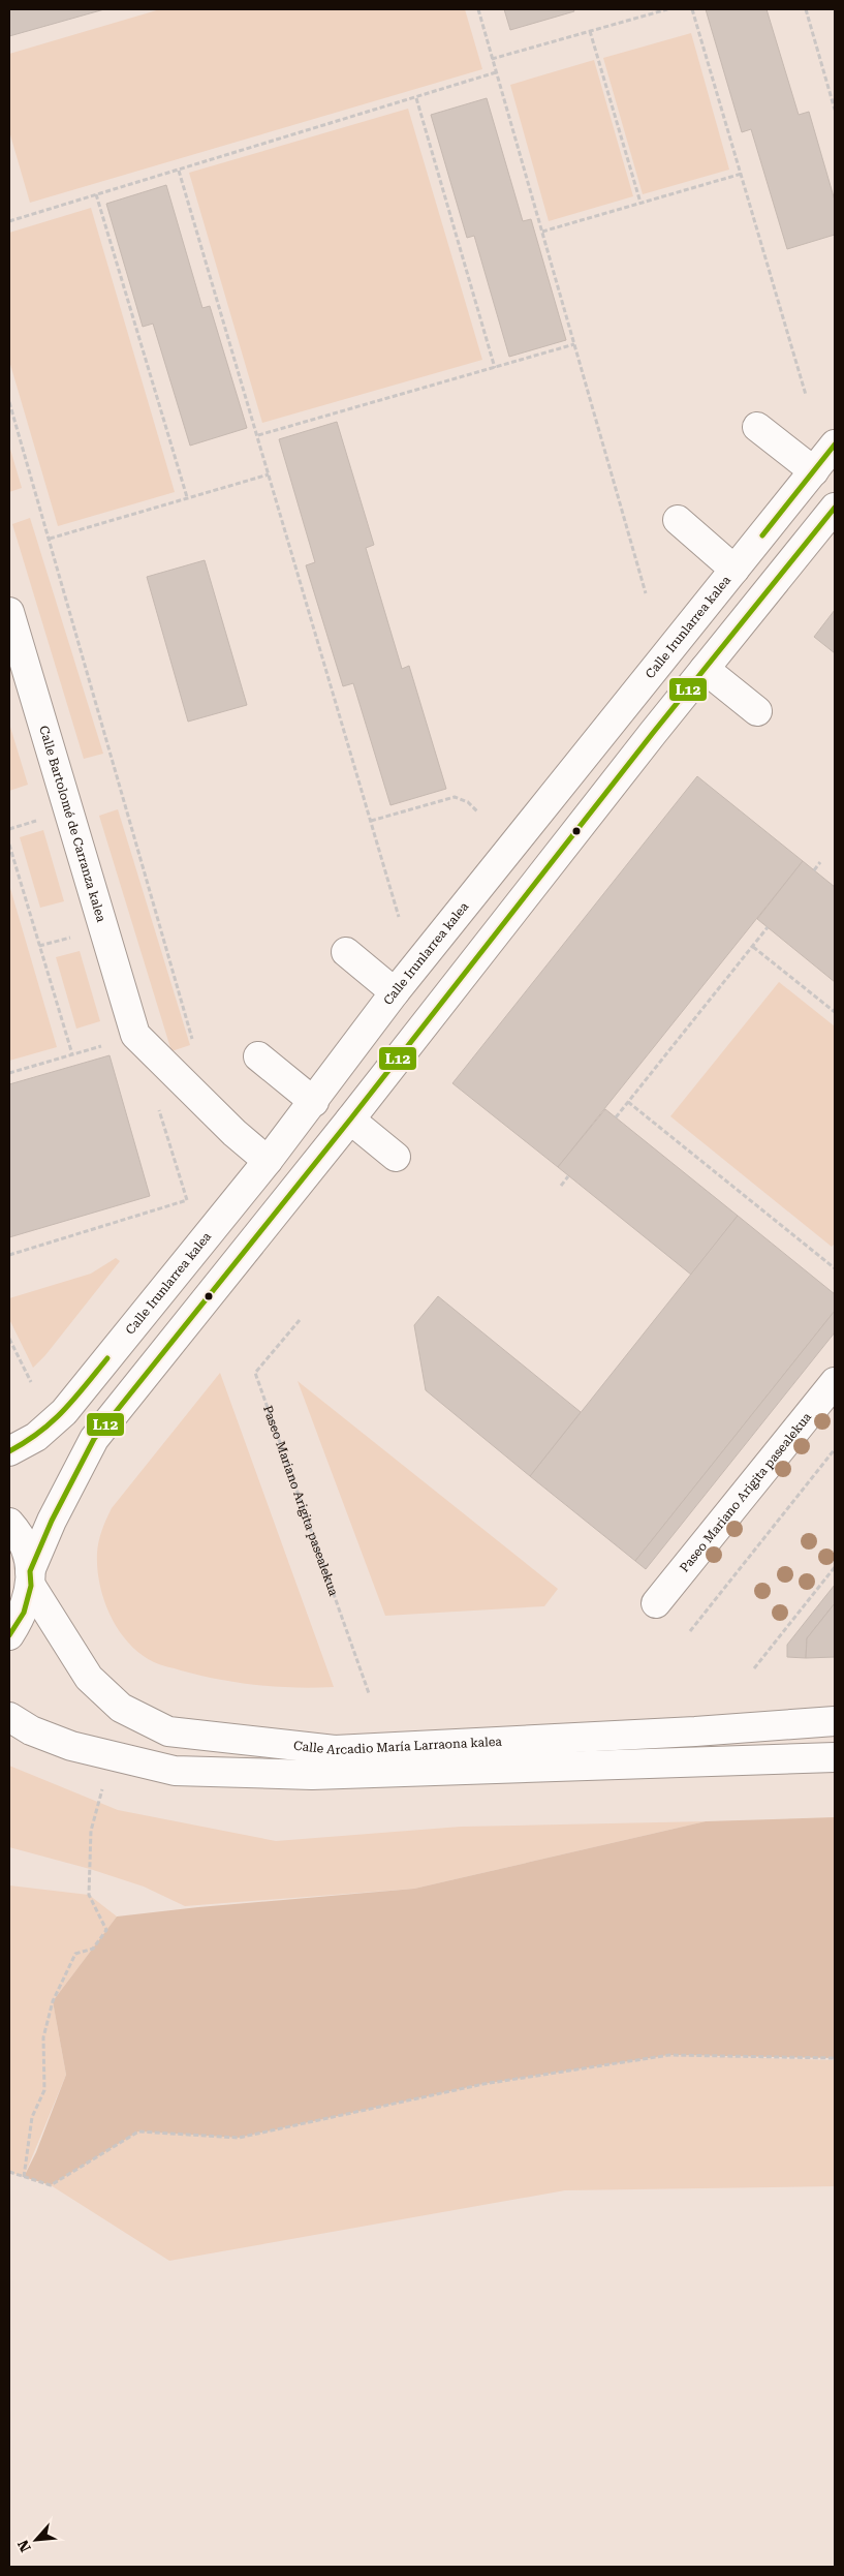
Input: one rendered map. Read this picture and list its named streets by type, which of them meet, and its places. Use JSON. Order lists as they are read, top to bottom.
{
  "streets": {
    "street": [
      "Calle Irunlarrea kalea",
      "Calle Bartolomé de Carranza kalea",
      "Paseo Mariano Arigita pasealekua",
      "Calle Arcadio María Larraona kalea"
    ]
  },
  "crossings": [
    ["Calle Irunlarrea kalea", "Calle Bartolomé de Carranza kalea"]
  ],
  "lines": ["transit line L12"],
  "north": "bottom left"
}
